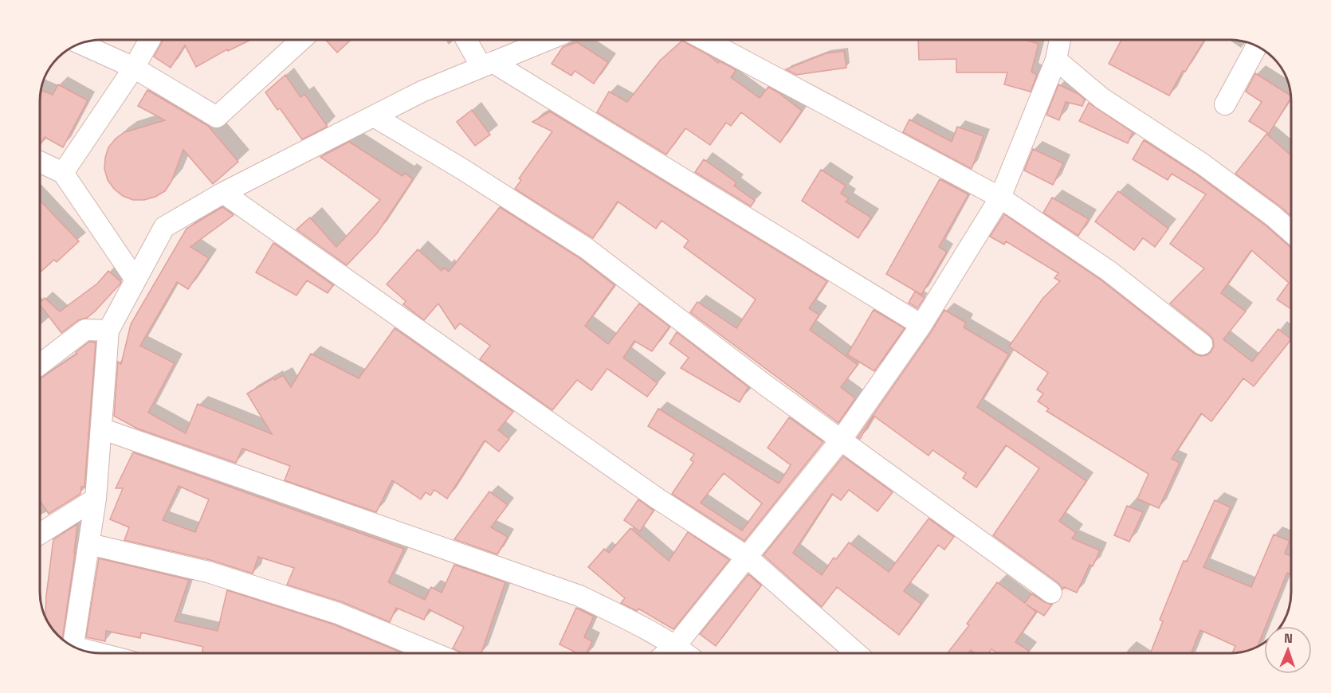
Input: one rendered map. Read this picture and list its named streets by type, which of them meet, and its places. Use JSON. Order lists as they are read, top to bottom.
{
  "north": "top"
}
